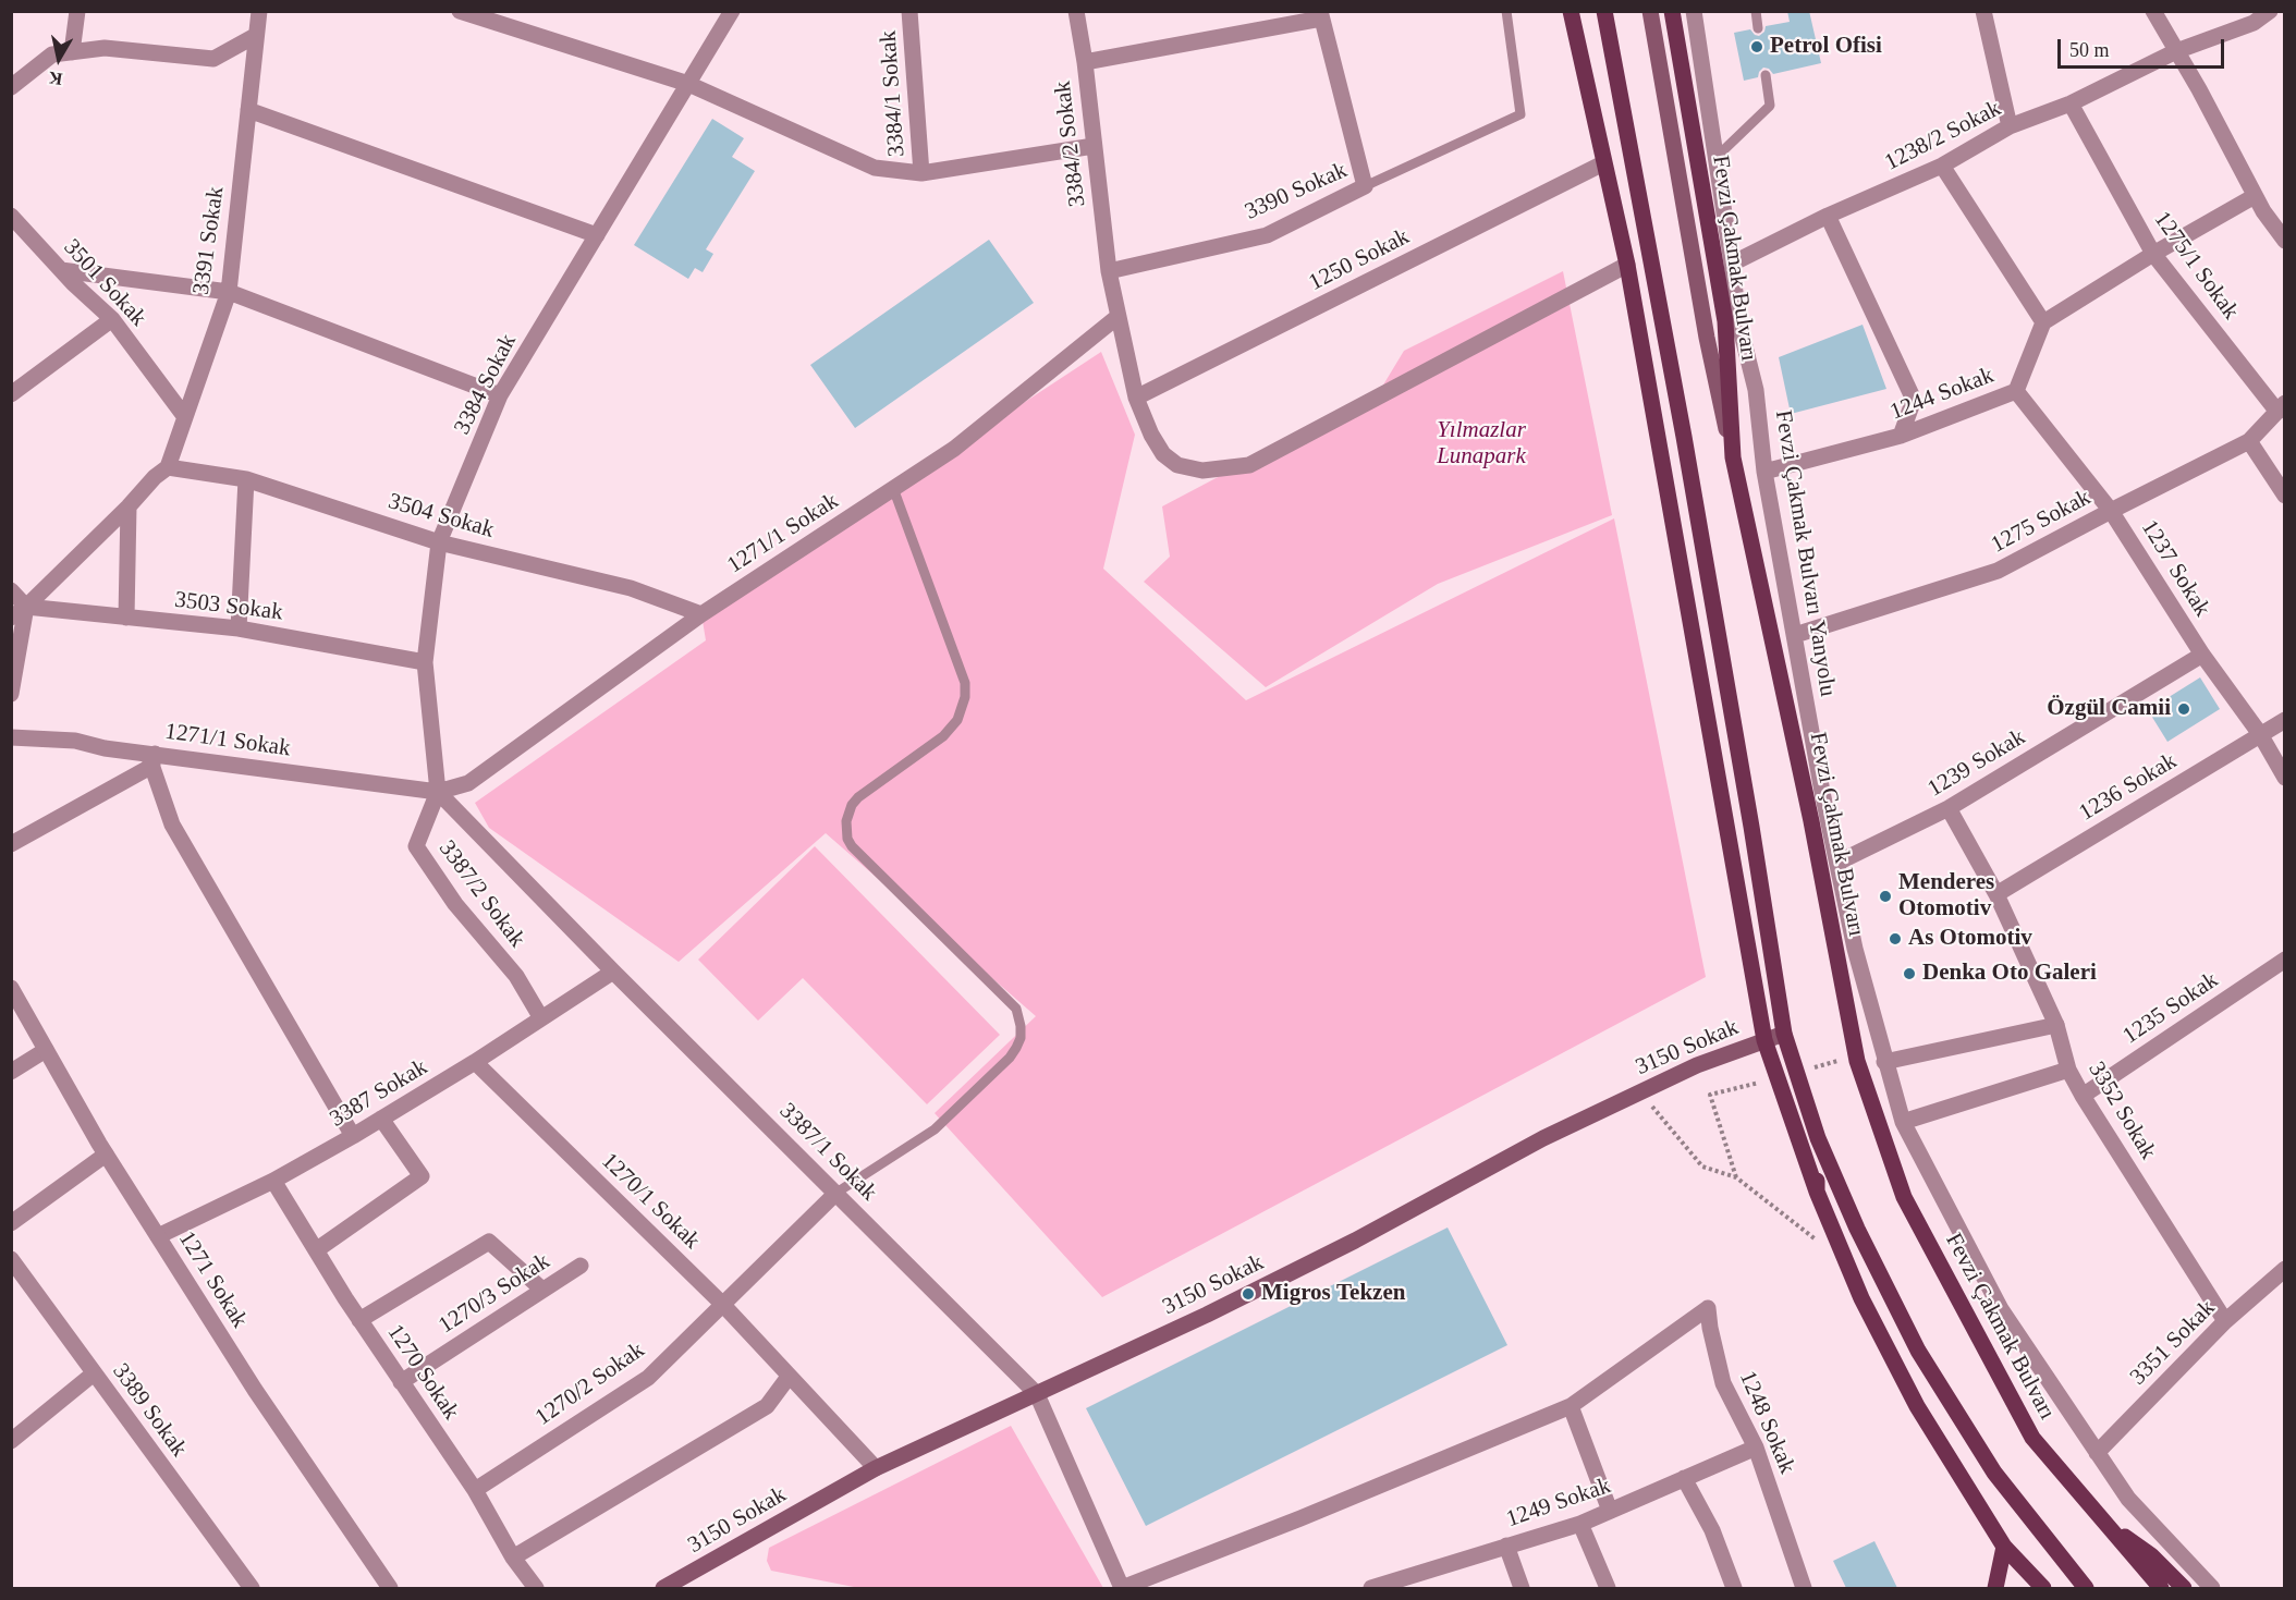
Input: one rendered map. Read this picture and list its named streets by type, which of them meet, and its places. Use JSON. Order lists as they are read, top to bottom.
{
  "streets": {
    "main road": ["Fevzi Çakmak Bulvarı", "3150 Sokak"],
    "street": [
      "3384/1 Sokak",
      "1238/2 Sokak",
      "3384/2 Sokak",
      "3390 Sokak",
      "3391 Sokak",
      "1250 Sokak",
      "1275/1 Sokak",
      "3501 Sokak",
      "3384 Sokak",
      "1244 Sokak",
      "3504 Sokak",
      "1275 Sokak",
      "1271/1 Sokak",
      "Fevzi Çakmak Bulvarı Yanyolu",
      "1237 Sokak",
      "3503 Sokak",
      "1239 Sokak",
      "1236 Sokak",
      "3387/2 Sokak",
      "1235 Sokak",
      "3387 Sokak",
      "3352 Sokak",
      "3387/1 Sokak",
      "1270/1 Sokak",
      "1271 Sokak",
      "1270/3 Sokak",
      "3351 Sokak",
      "1270 Sokak",
      "1270/2 Sokak",
      "3389 Sokak",
      "1248 Sokak",
      "1249 Sokak"
    ]
  },
  "crossings": [
    ["1238/2 Sokak", "1275/1 Sokak"],
    ["1238/2 Sokak", "Fevzi Çakmak Bulvarı Yanyolu"],
    ["3384/2 Sokak", "3390 Sokak"],
    ["3384/2 Sokak", "1250 Sokak"],
    ["3384/2 Sokak", "1271/1 Sokak"],
    ["3391 Sokak", "3501 Sokak"],
    ["3391 Sokak", "3504 Sokak"],
    ["1275/1 Sokak", "1275 Sokak"],
    ["3384 Sokak", "3504 Sokak"],
    ["3384 Sokak", "1271/1 Sokak"],
    ["3384 Sokak", "3503 Sokak"],
    ["3384 Sokak", "3387/2 Sokak"],
    ["3384 Sokak", "3387/1 Sokak"],
    ["1244 Sokak", "Fevzi Çakmak Bulvarı Yanyolu"],
    ["1244 Sokak", "1237 Sokak"],
    ["3504 Sokak", "1271/1 Sokak"],
    ["1275 Sokak", "Fevzi Çakmak Bulvarı Yanyolu"],
    ["1275 Sokak", "1237 Sokak"],
    ["1271/1 Sokak", "3387/2 Sokak"],
    ["1271/1 Sokak", "3387/1 Sokak"],
    ["Fevzi Çakmak Bulvarı Yanyolu", "1239 Sokak"],
    ["Fevzi Çakmak Bulvarı Yanyolu", "3351 Sokak"],
    ["1237 Sokak", "1239 Sokak"],
    ["1237 Sokak", "1236 Sokak"],
    ["1239 Sokak", "3352 Sokak"],
    ["1236 Sokak", "3352 Sokak"],
    ["3387/2 Sokak", "3387 Sokak"],
    ["3387/2 Sokak", "3387/1 Sokak"],
    ["1235 Sokak", "3352 Sokak"],
    ["3150 Sokak", "3387/1 Sokak"],
    ["3150 Sokak", "1270/1 Sokak"],
    ["3387 Sokak", "3387/1 Sokak"],
    ["3387 Sokak", "1270/1 Sokak"],
    ["3387 Sokak", "1271 Sokak"],
    ["3387 Sokak", "1270 Sokak"],
    ["3352 Sokak", "3351 Sokak"],
    ["3387/1 Sokak", "1270/2 Sokak"],
    ["1270/1 Sokak", "1270/2 Sokak"],
    ["1270/3 Sokak", "1270 Sokak"],
    ["1270 Sokak", "1270/2 Sokak"],
    ["1248 Sokak", "1249 Sokak"]
  ],
  "parks": ["Yılmazlar Lunapark"],
  "places": [
    "Petrol Ofisi",
    "Özgül Camii",
    "Menderes Otomotiv",
    "As Otomotiv",
    "Denka Oto Galeri",
    "Migros Tekzen"
  ],
  "scale_bar": "50 m",
  "north": "bottom"
}
